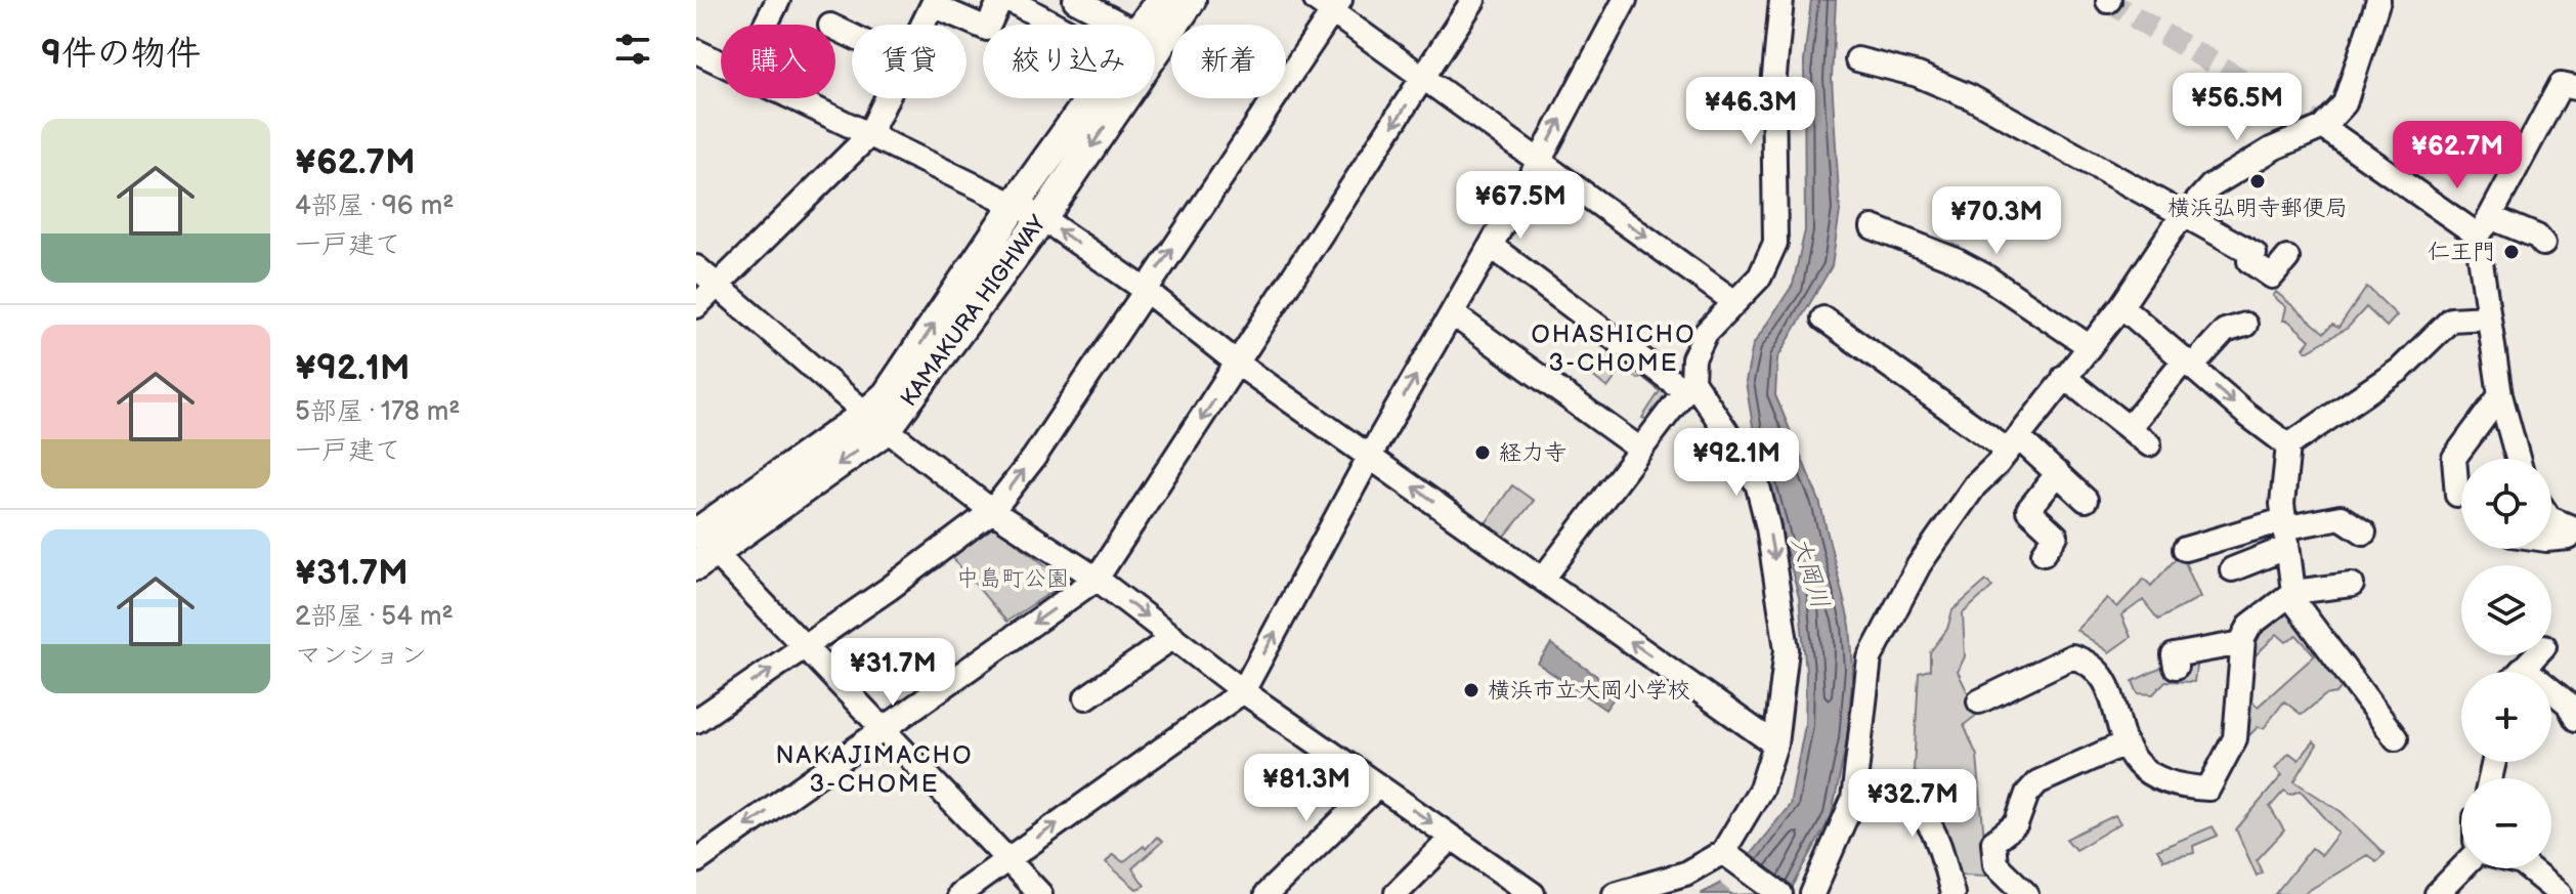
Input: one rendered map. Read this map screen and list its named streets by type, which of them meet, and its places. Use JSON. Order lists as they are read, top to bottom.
{
  "streets": {
    "main road": ["KAMAKURA HIGHWAY"]
  },
  "districts": ["OHASHICHO 3-CHOME", "NAKAJIMACHO 3-CHOME"],
  "water": ["大岡川"],
  "parks": ["中島町公園"],
  "places": [
    "横浜弘明寺郵便局",
    "仁王門",
    "経力寺",
    "横浜市立大岡小学校"
  ],
  "page": {
    "heading": "9件の物件",
    "chip": [
      "購入",
      "賃貸",
      "絞り込み",
      "新着"
    ],
    "price": [
      "¥56.5M",
      "¥46.3M",
      "¥62.7M",
      "¥67.5M",
      "¥70.3M",
      "¥92.1M",
      "¥31.7M",
      "¥81.3M",
      "¥32.7M"
    ],
    "list": [
      {
        "name": "¥62.7M",
        "note": "4部屋 · 96 m² · 一戸建て"
      },
      {
        "name": "¥92.1M",
        "note": "5部屋 · 178 m² · 一戸建て"
      },
      {
        "name": "¥31.7M",
        "note": "2部屋 · 54 m² · マンション"
      }
    ],
    "map_buttons": ["+", "−"]
  }
}
